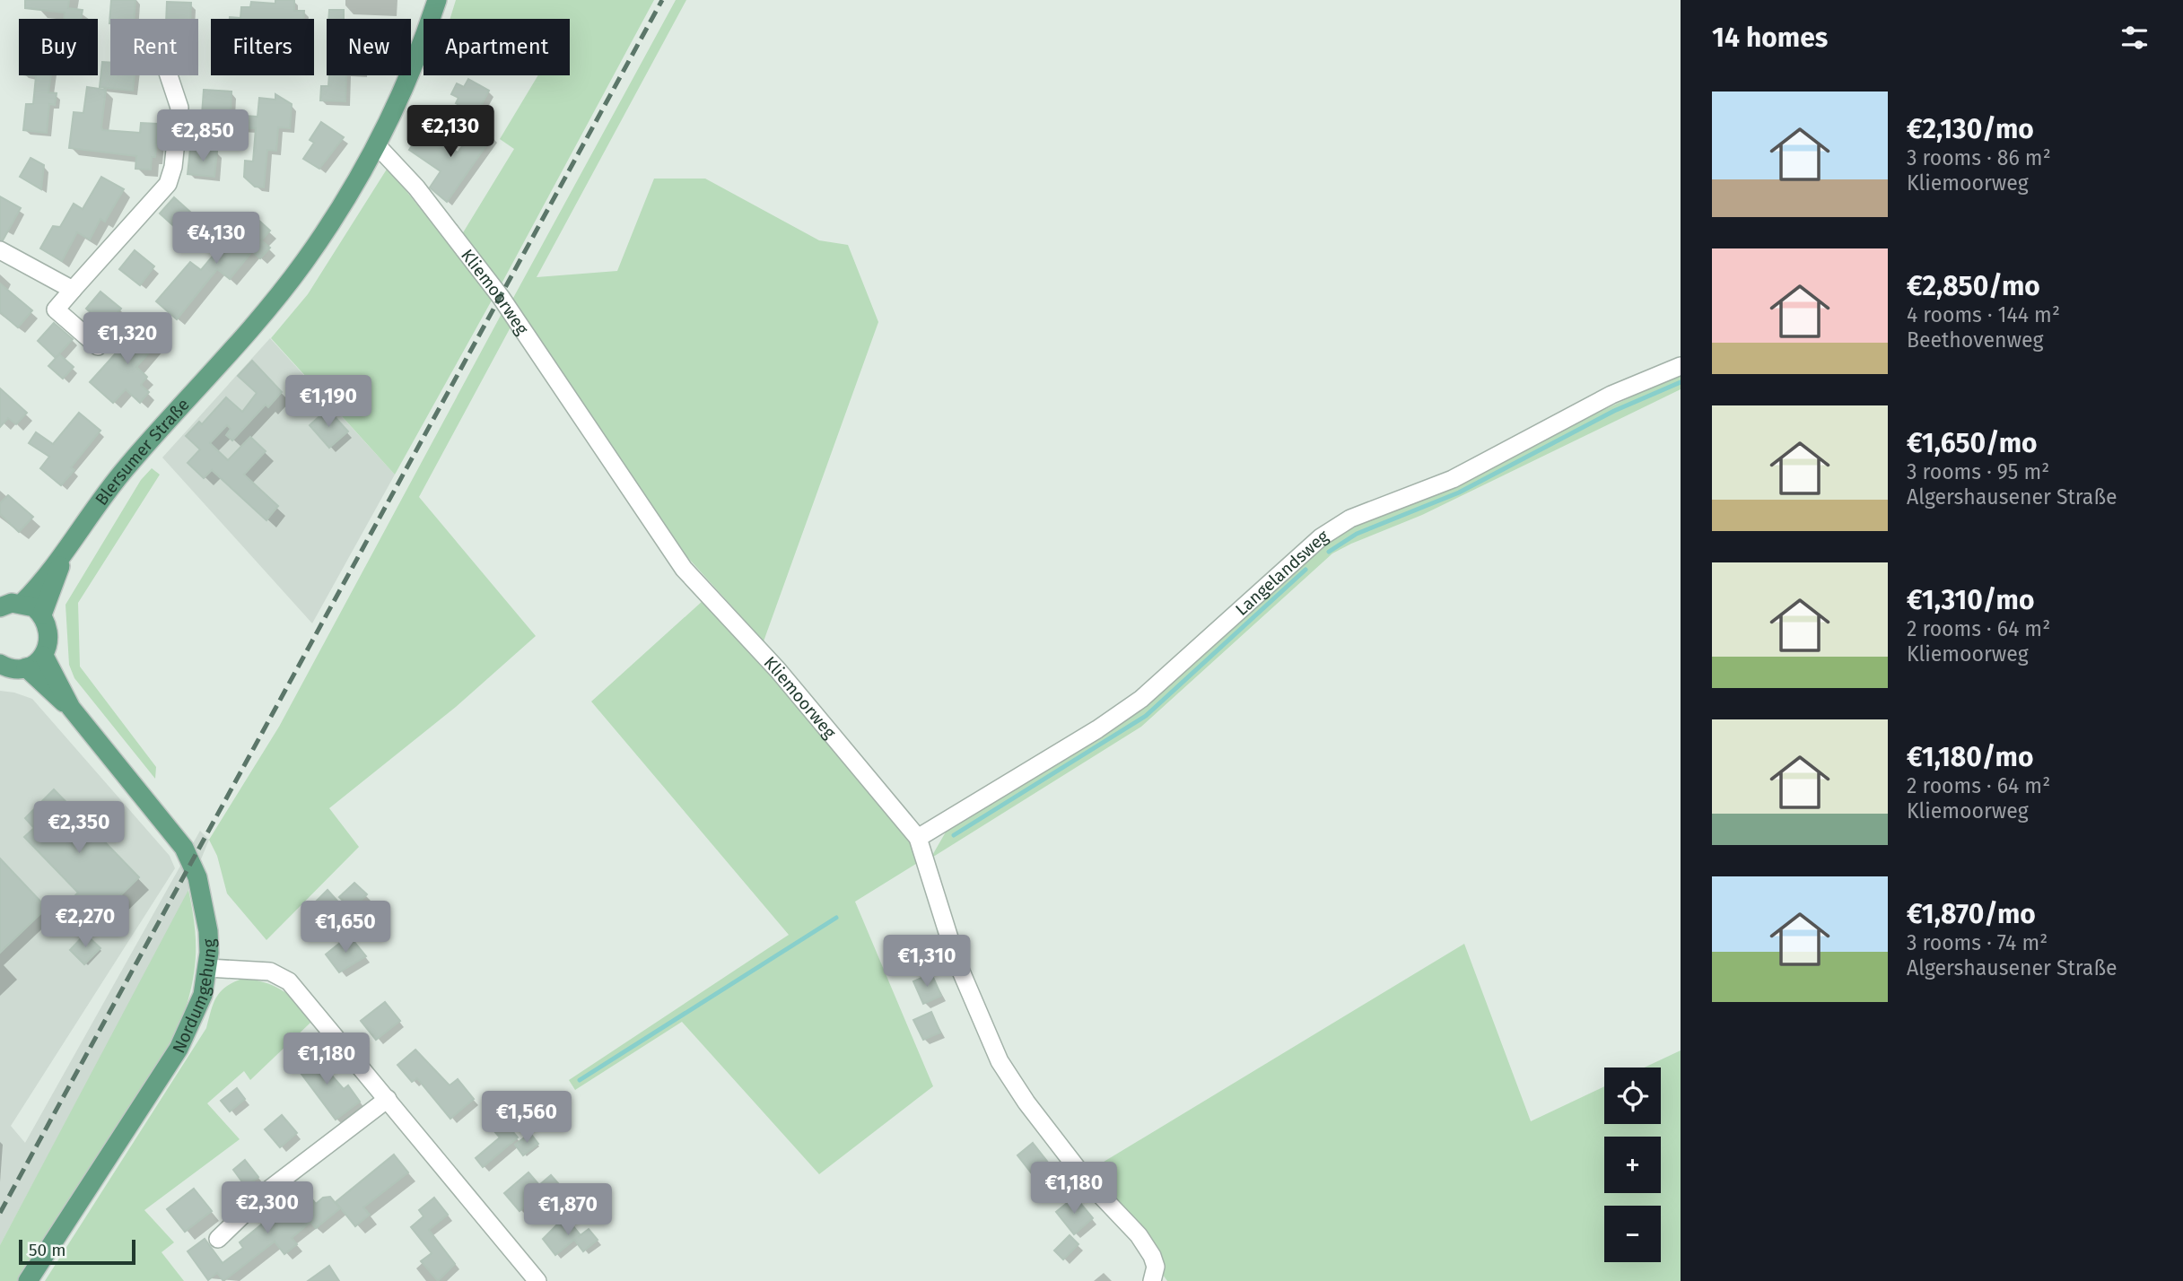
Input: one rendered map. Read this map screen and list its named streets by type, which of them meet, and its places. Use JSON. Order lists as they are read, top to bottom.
{
  "streets": {
    "main road": ["Blersumer Straße", "Nordumgehung"],
    "street": ["Kliemoorweg", "Langelandsweg"]
  },
  "crossings": [
    ["Kliemoorweg", "Blersumer Straße"],
    ["Kliemoorweg", "Langelandsweg"]
  ],
  "scale_bar": "50 m",
  "page": {
    "heading": "14 homes",
    "chip": [
      "Buy",
      "Rent",
      "Filters",
      "New",
      "Apartment"
    ],
    "list": [
      {
        "name": "€2,130/mo",
        "note": "3 rooms · 86 m² · Kliemoorweg"
      },
      {
        "name": "€2,850/mo",
        "note": "4 rooms · 144 m² · Beethovenweg"
      },
      {
        "name": "€1,650/mo",
        "note": "3 rooms · 95 m² · Algershausener Straße"
      },
      {
        "name": "€1,310/mo",
        "note": "2 rooms · 64 m² · Kliemoorweg"
      },
      {
        "name": "€1,180/mo",
        "note": "2 rooms · 64 m² · Kliemoorweg"
      },
      {
        "name": "€1,870/mo",
        "note": "3 rooms · 74 m² · Algershausener Straße"
      }
    ],
    "price": [
      "€2,130",
      "€2,850",
      "€4,130",
      "€1,320",
      "€1,190",
      "€2,350",
      "€2,270",
      "€1,650",
      "€1,310",
      "€1,180",
      "€1,560",
      "€1,180",
      "€2,300",
      "€1,870"
    ],
    "map_buttons": ["+", "−"],
    "scale": "50 m"
  }
}
